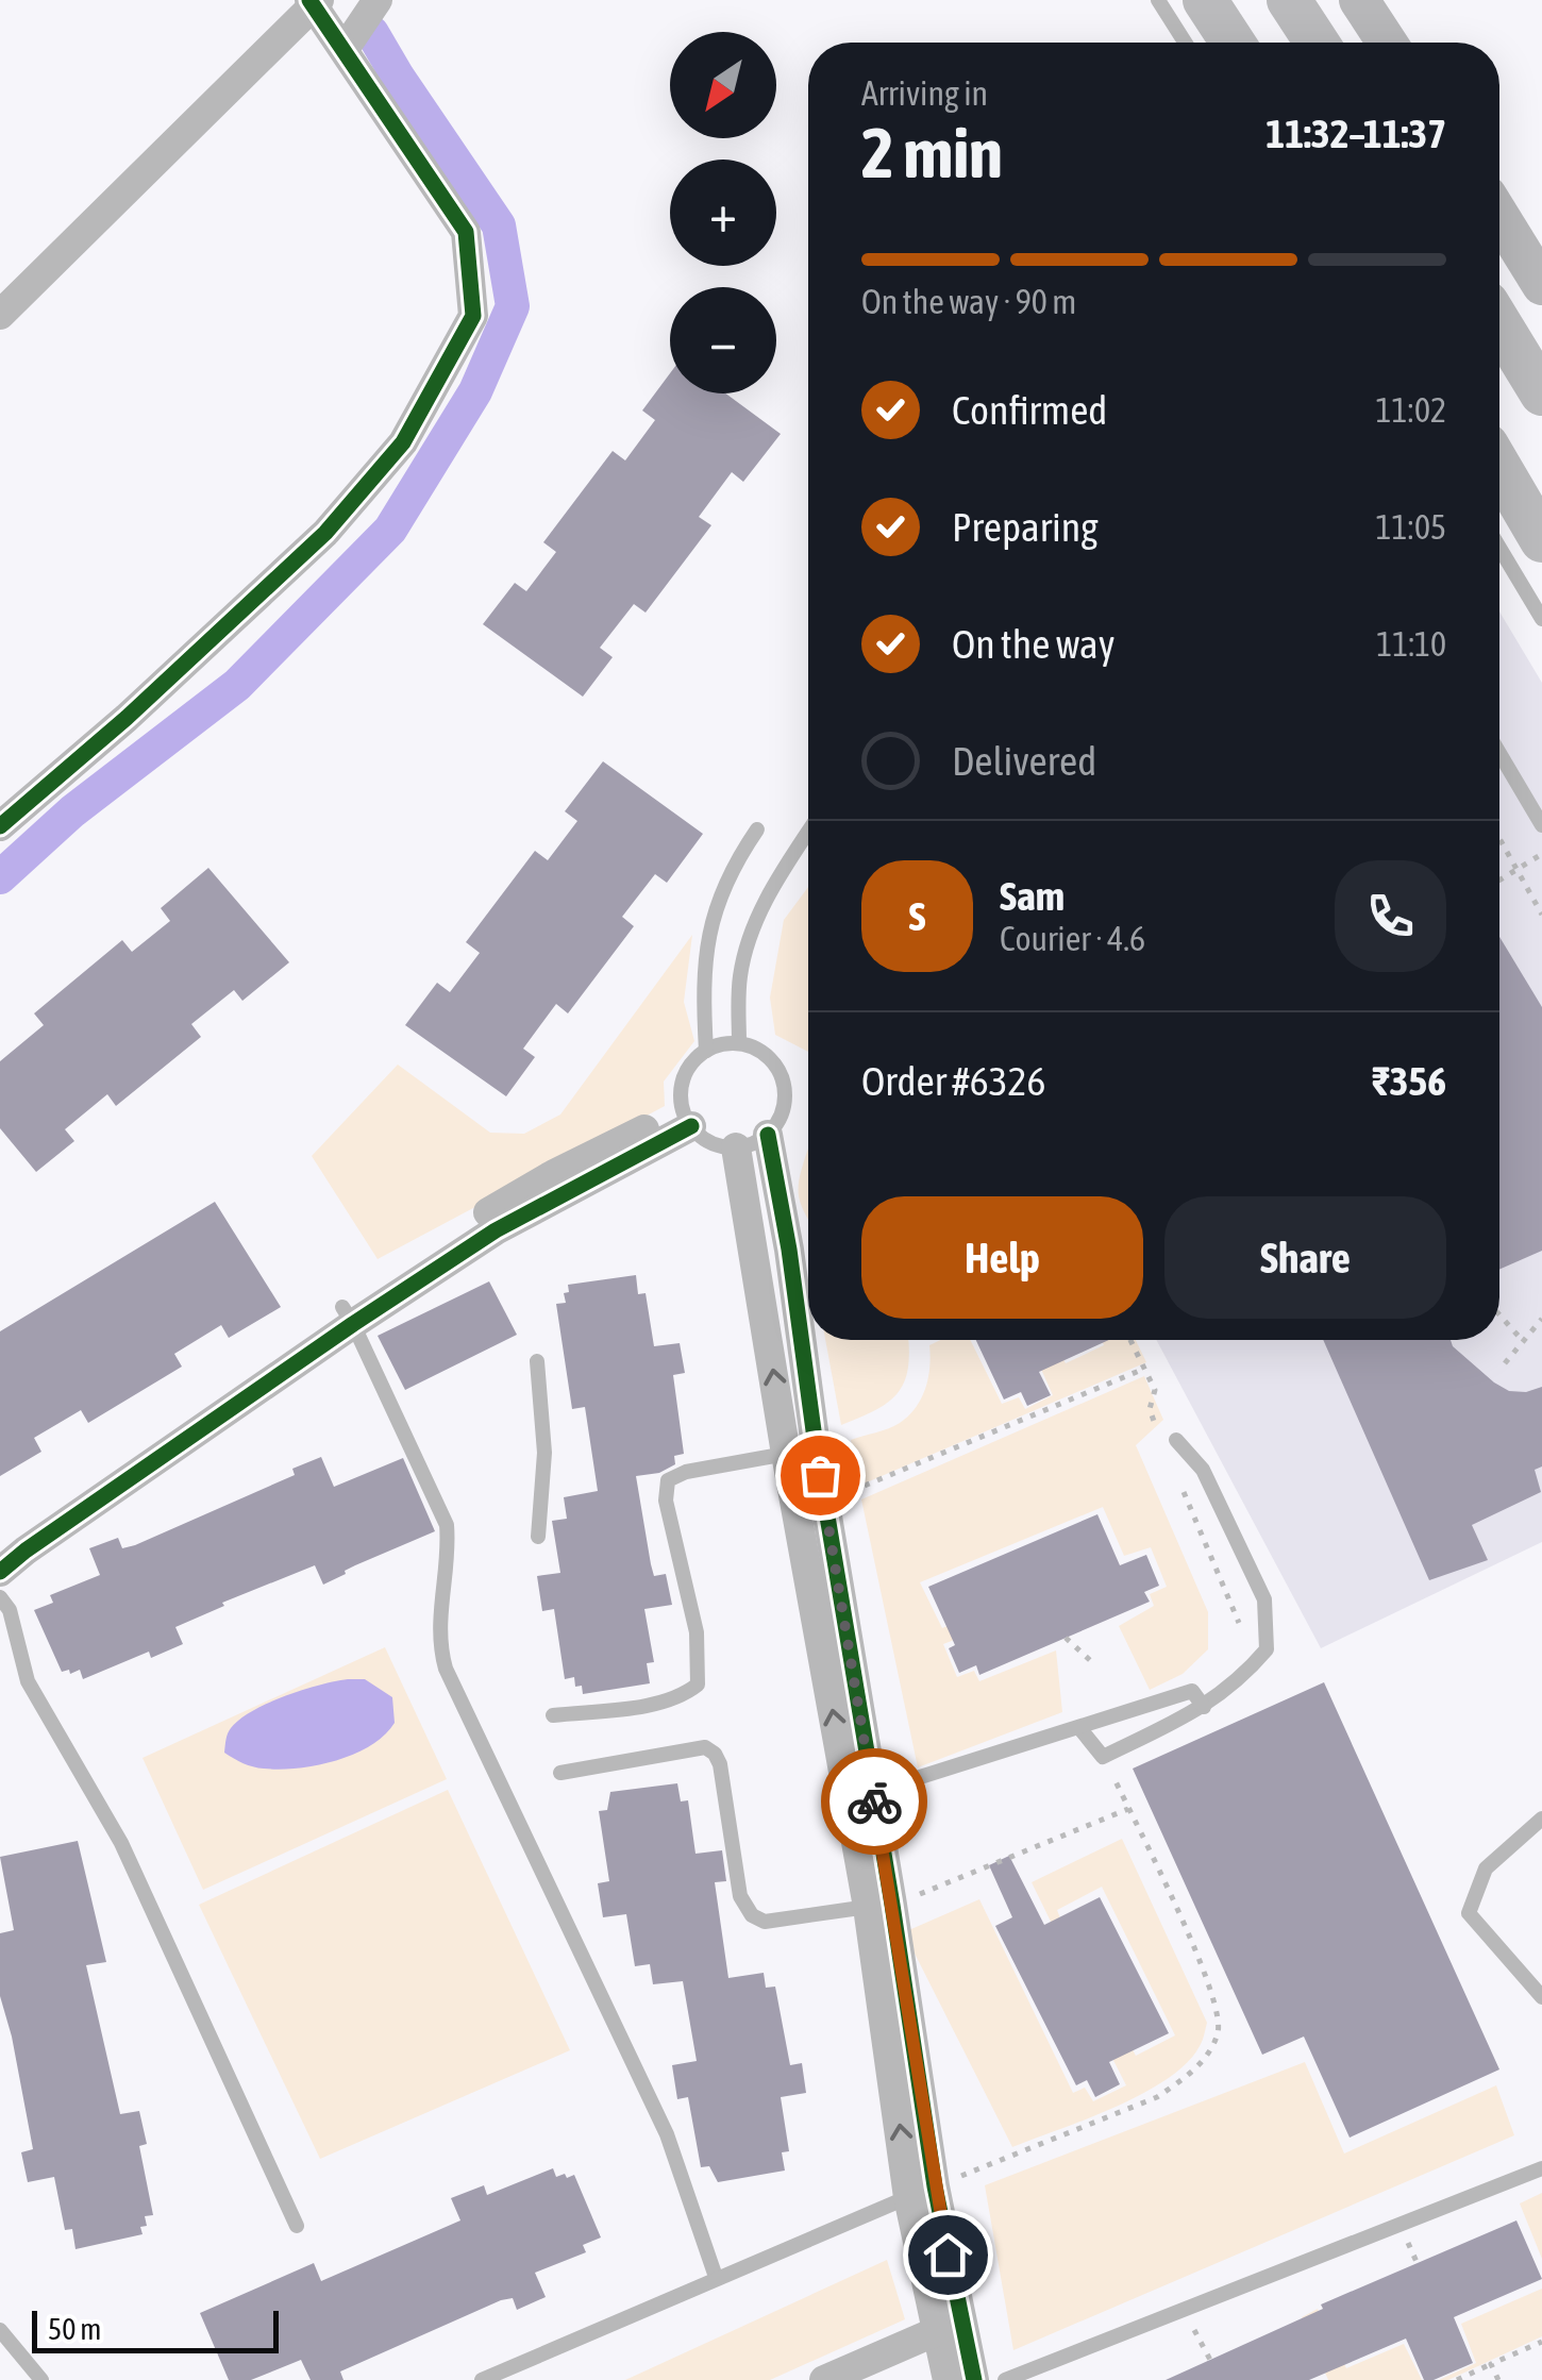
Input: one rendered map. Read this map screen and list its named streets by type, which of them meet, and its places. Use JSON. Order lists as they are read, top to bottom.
{
  "scale_bar": "50 m",
  "north": "bottom left",
  "page": {
    "map_buttons": ["+", "−"],
    "heading": ["2 min", "Arriving in", "11:32–11:37"],
    "panel": [
      "Sam",
      "Courier · 4.6",
      "Order #6326",
      "₹356"
    ],
    "bar": "On the way · 90 m",
    "list": [
      ["Confirmed", "11:02"],
      ["Preparing", "11:05"],
      ["On the way", "11:10"],
      "Delivered"
    ],
    "round": "S",
    "buttons": ["Help", "Share"],
    "scale": "50 m"
  }
}
